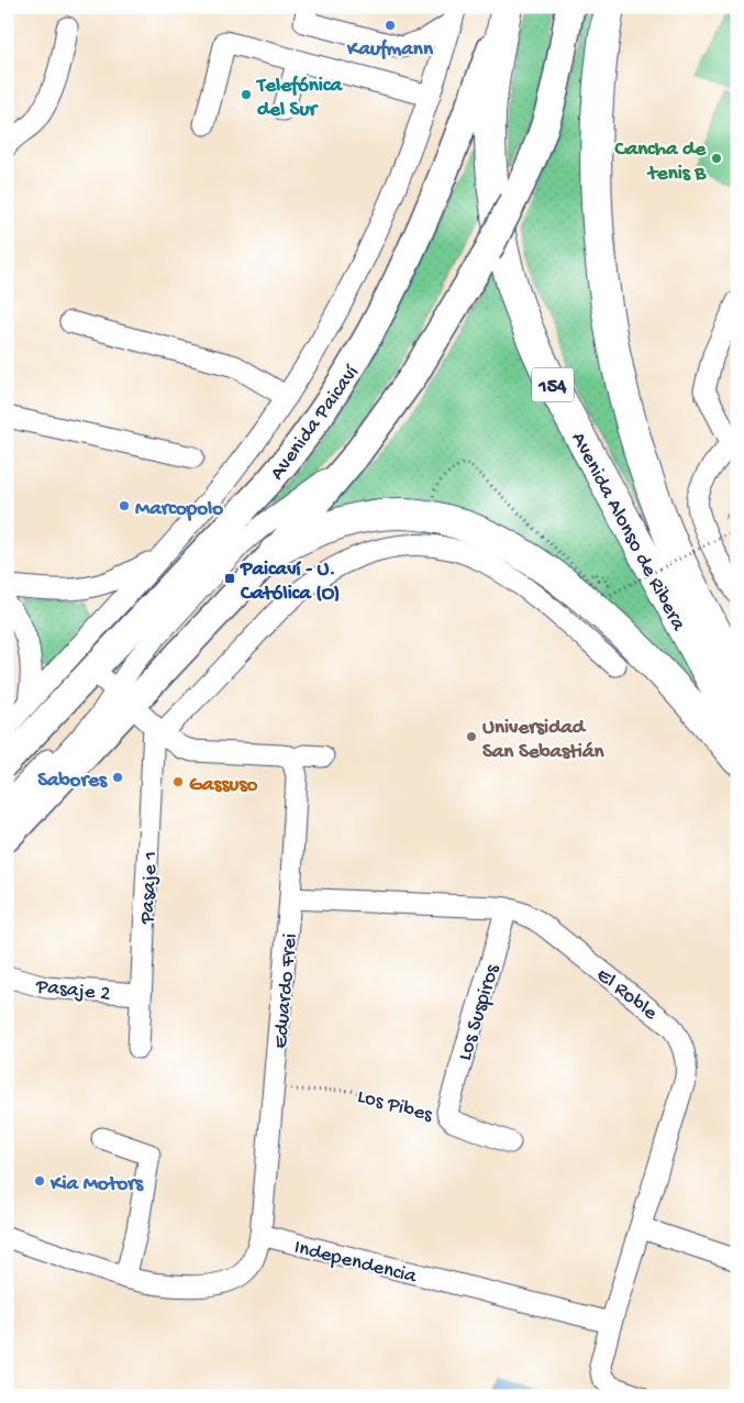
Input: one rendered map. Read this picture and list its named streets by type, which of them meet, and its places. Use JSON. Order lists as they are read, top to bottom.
{
  "streets": {
    "highway": ["154", "Avenida Alonso de Ribera"],
    "main road": ["Avenida Paicaví"],
    "street": [
      "Pasaje 1",
      "Pasaje 2",
      "Eduardo Frei",
      "El Roble",
      "Los Suspiros",
      "Los Pibes",
      "Independencia"
    ]
  },
  "crossings": [
    ["Avenida Paicaví", "Avenida Alonso de Ribera"],
    ["Pasaje 1", "Pasaje 2"],
    ["Eduardo Frei", "El Roble"],
    ["Eduardo Frei", "Los Pibes"],
    ["Eduardo Frei", "Independencia"],
    ["El Roble", "Los Suspiros"],
    ["El Roble", "Independencia"],
    ["Los Suspiros", "Los Pibes"]
  ],
  "places": {
    "other": [
      "Kaufmann",
      "Telefónica del Sur",
      "Cancha de tenis B",
      "Marcopolo",
      "Universidad San Sebastián",
      "Sabores",
      "Gassuso",
      "Kia Motors"
    ],
    "transit": ["Paicaví - U. Católica (O)"]
  }
}
